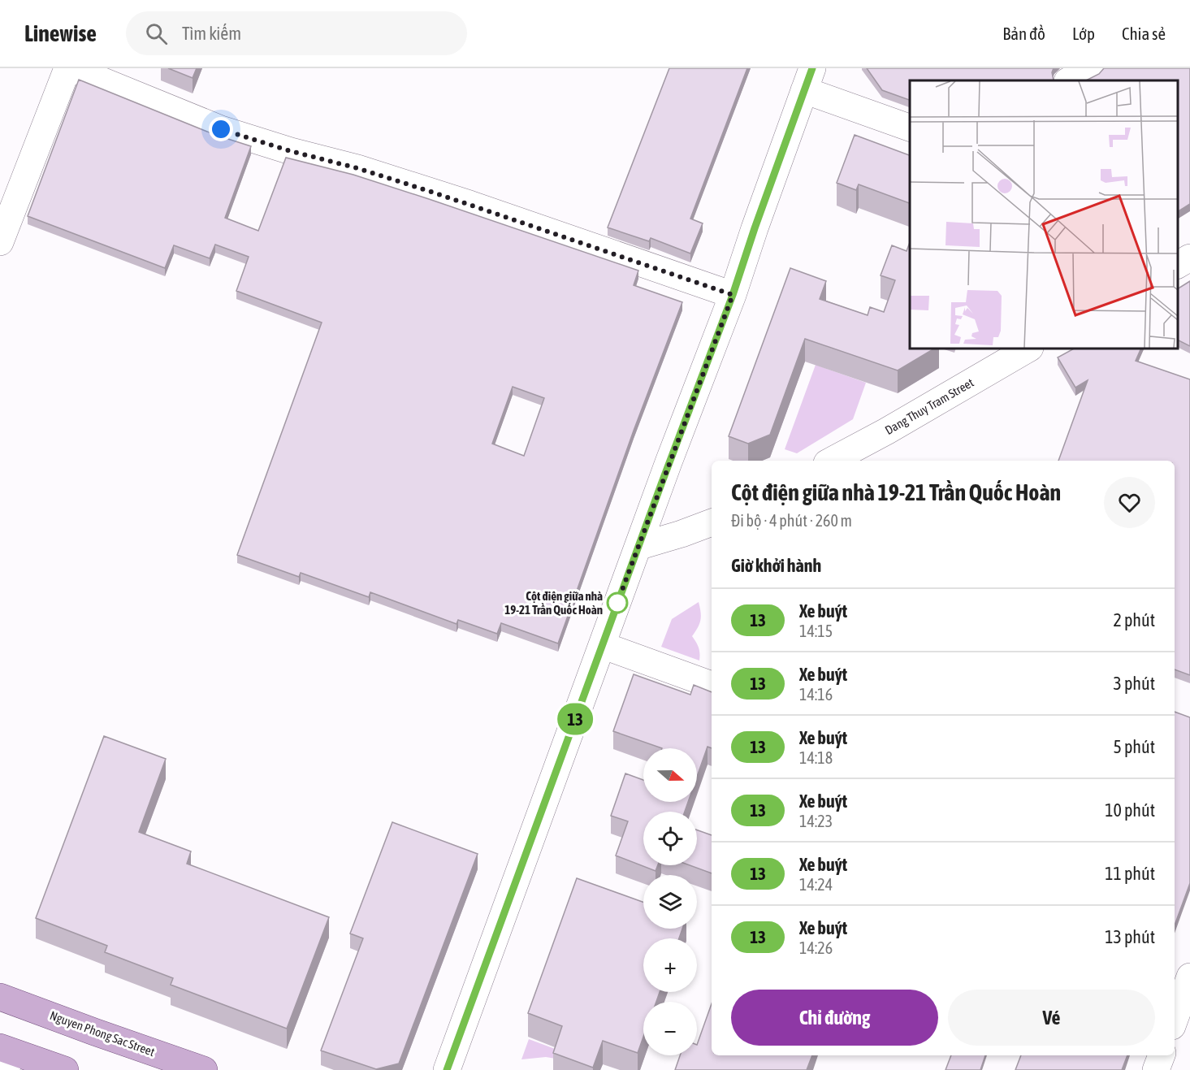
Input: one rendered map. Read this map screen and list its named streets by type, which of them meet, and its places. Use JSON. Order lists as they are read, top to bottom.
{
  "streets": {
    "main road": ["Nguyen Phong Sac Street"],
    "street": ["Dang Thuy Tram Street"]
  },
  "places": ["Cột điện giữa nhà 19-21 Trần Quốc Hoàn"],
  "lines": ["bus line 13"],
  "north": "right",
  "page": {
    "header": "Linewise",
    "search": "Tìm kiếm",
    "nav": ["Bản đồ", "Lớp", "Chia sẻ"],
    "on_map": "13",
    "heading": [
      ["Cột điện giữa nhà 19-21 Trần Quốc Hoàn", "Đi bộ · 4 phút · 260 m"],
      "Giờ khởi hành"
    ],
    "list": [
      {
        "mark": "13",
        "name": "Xe buýt",
        "note": "14:15",
        "value": "2 phút"
      },
      {
        "mark": "13",
        "name": "Xe buýt",
        "note": "14:16",
        "value": "3 phút"
      },
      {
        "mark": "13",
        "name": "Xe buýt",
        "note": "14:18",
        "value": "5 phút"
      },
      {
        "mark": "13",
        "name": "Xe buýt",
        "note": "14:23",
        "value": "10 phút"
      },
      {
        "mark": "13",
        "name": "Xe buýt",
        "note": "14:24",
        "value": "11 phút"
      },
      {
        "mark": "13",
        "name": "Xe buýt",
        "note": "14:26",
        "value": "13 phút"
      }
    ],
    "map_buttons": ["+", "−"],
    "buttons": ["Chỉ đường", "Vé"]
  }
}
